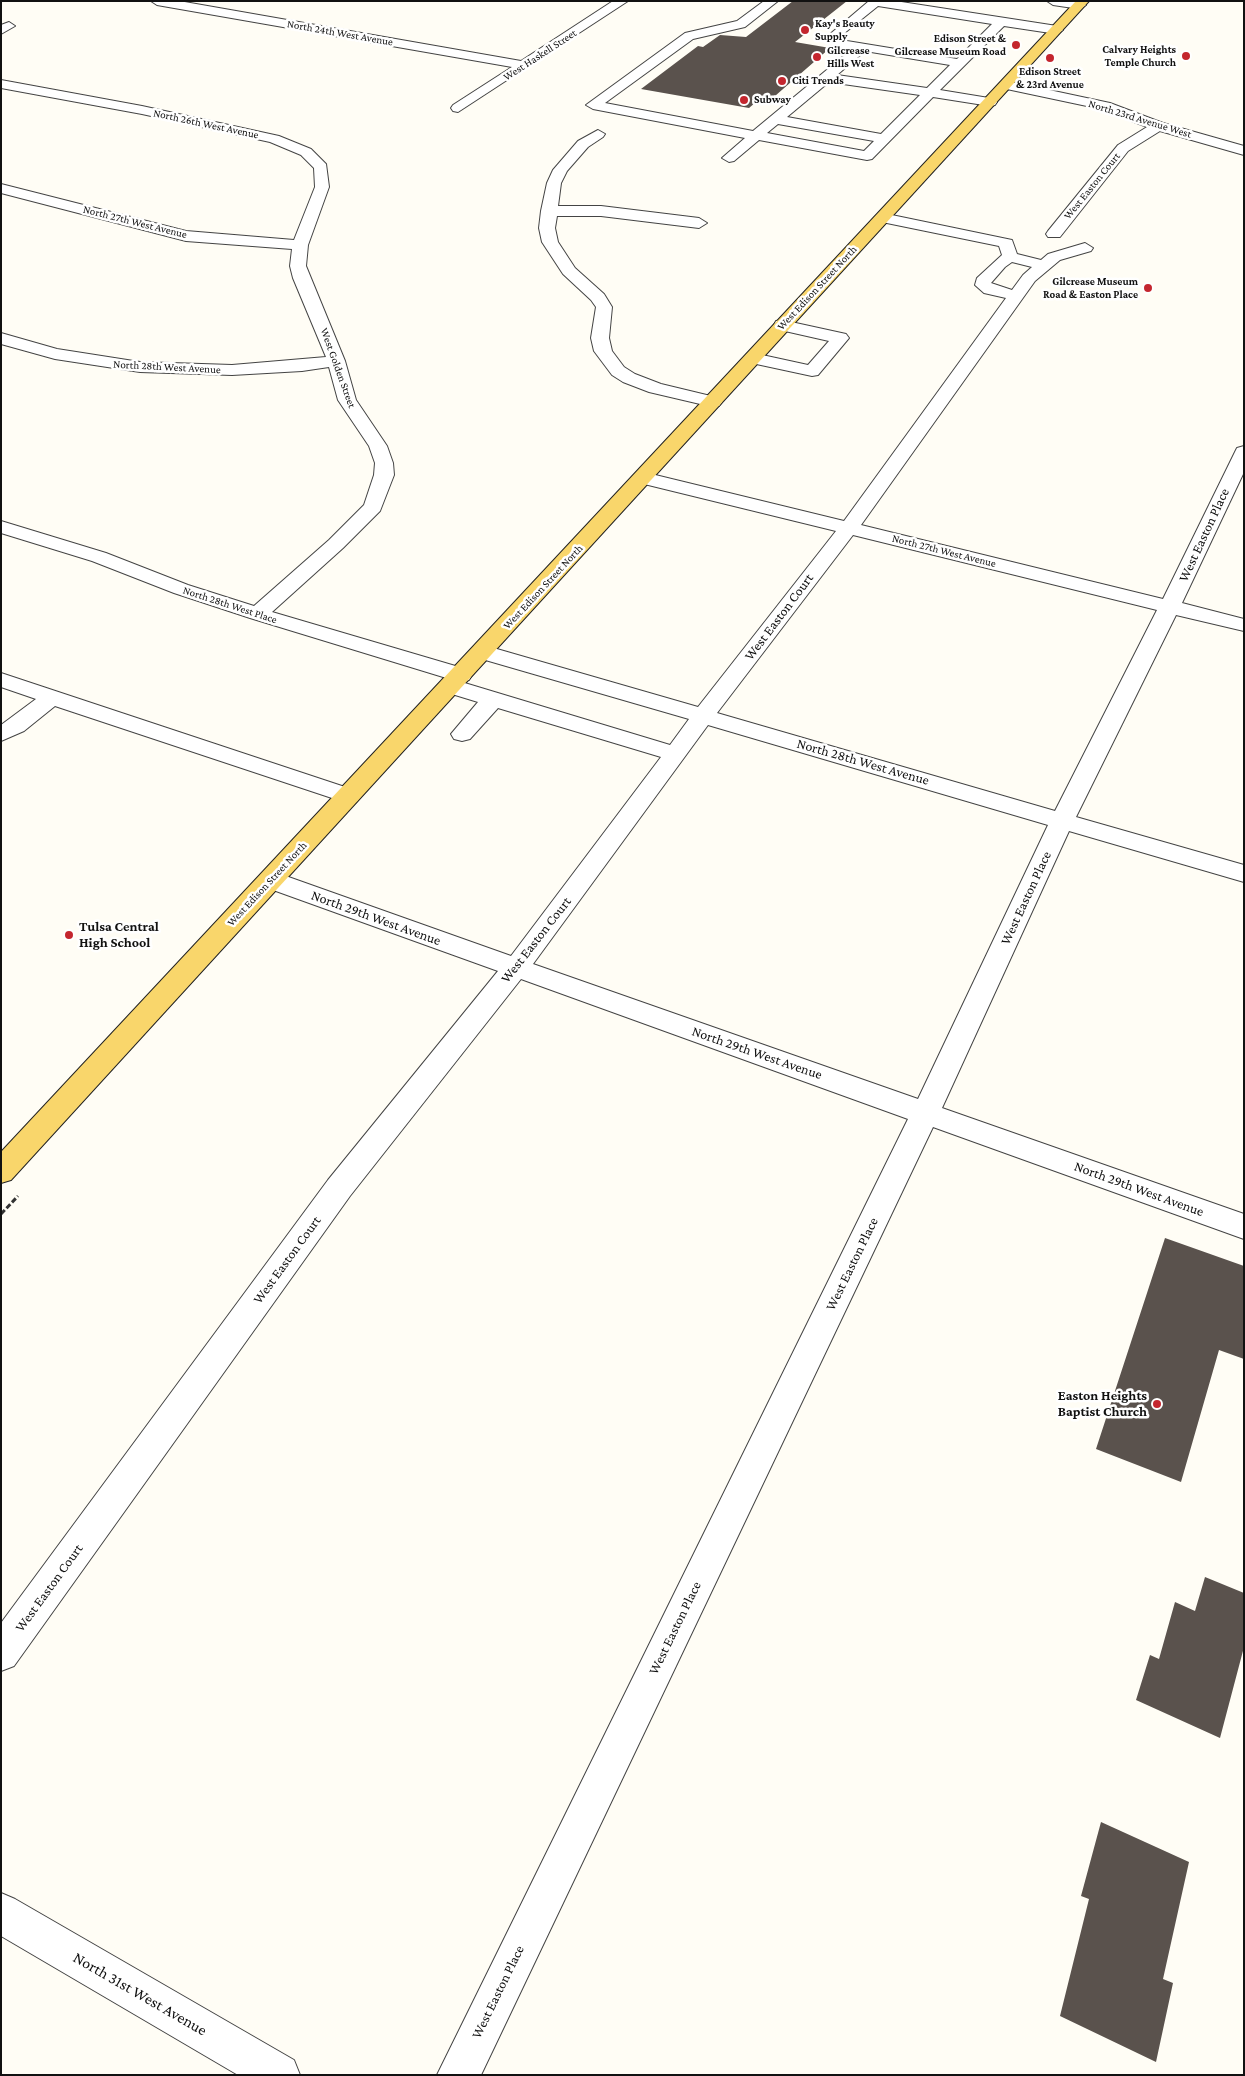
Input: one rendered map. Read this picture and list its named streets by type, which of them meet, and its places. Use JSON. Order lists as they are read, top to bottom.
{
  "streets": {
    "main road": ["West Edison Street North"],
    "street": [
      "North 24th West Avenue",
      "West Haskell Street",
      "North 23rd Avenue West",
      "North 26th West Avenue",
      "West Easton Court",
      "North 27th West Avenue",
      "North 28th West Avenue",
      "West Golden Street",
      "West Easton Place",
      "North 28th West Place",
      "North 29th West Avenue",
      "North 31st West Avenue"
    ]
  },
  "crossings": [
    ["North 24th West Avenue", "West Haskell Street"],
    ["North 23rd Avenue West", "West Easton Court"],
    ["North 23rd Avenue West", "West Edison Street North"],
    ["North 26th West Avenue", "North 27th West Avenue"],
    ["North 26th West Avenue", "West Golden Street"],
    ["West Easton Court", "North 27th West Avenue"],
    ["West Easton Court", "North 28th West Avenue"],
    ["West Easton Court", "North 29th West Avenue"],
    ["North 27th West Avenue", "West Edison Street North"],
    ["North 27th West Avenue", "West Golden Street"],
    ["North 27th West Avenue", "West Easton Place"],
    ["West Edison Street North", "North 28th West Avenue"],
    ["West Edison Street North", "North 28th West Place"],
    ["West Edison Street North", "North 29th West Avenue"],
    ["North 28th West Avenue", "West Golden Street"],
    ["North 28th West Avenue", "West Easton Place"],
    ["North 28th West Avenue", "North 28th West Place"],
    ["West Golden Street", "North 28th West Place"],
    ["West Easton Place", "North 29th West Avenue"]
  ],
  "places": [
    "Kay's Beauty Supply",
    "Edison Street & Gilcrease Museum Road",
    "Calvary Heights Temple Church",
    "Gilcrease Hills West",
    "Edison Street & 23rd Avenue",
    "Citi Trends",
    "Subway",
    "Gilcrease Museum Road & Easton Place",
    "Tulsa Central High School",
    "Easton Heights Baptist Church"
  ]
}
